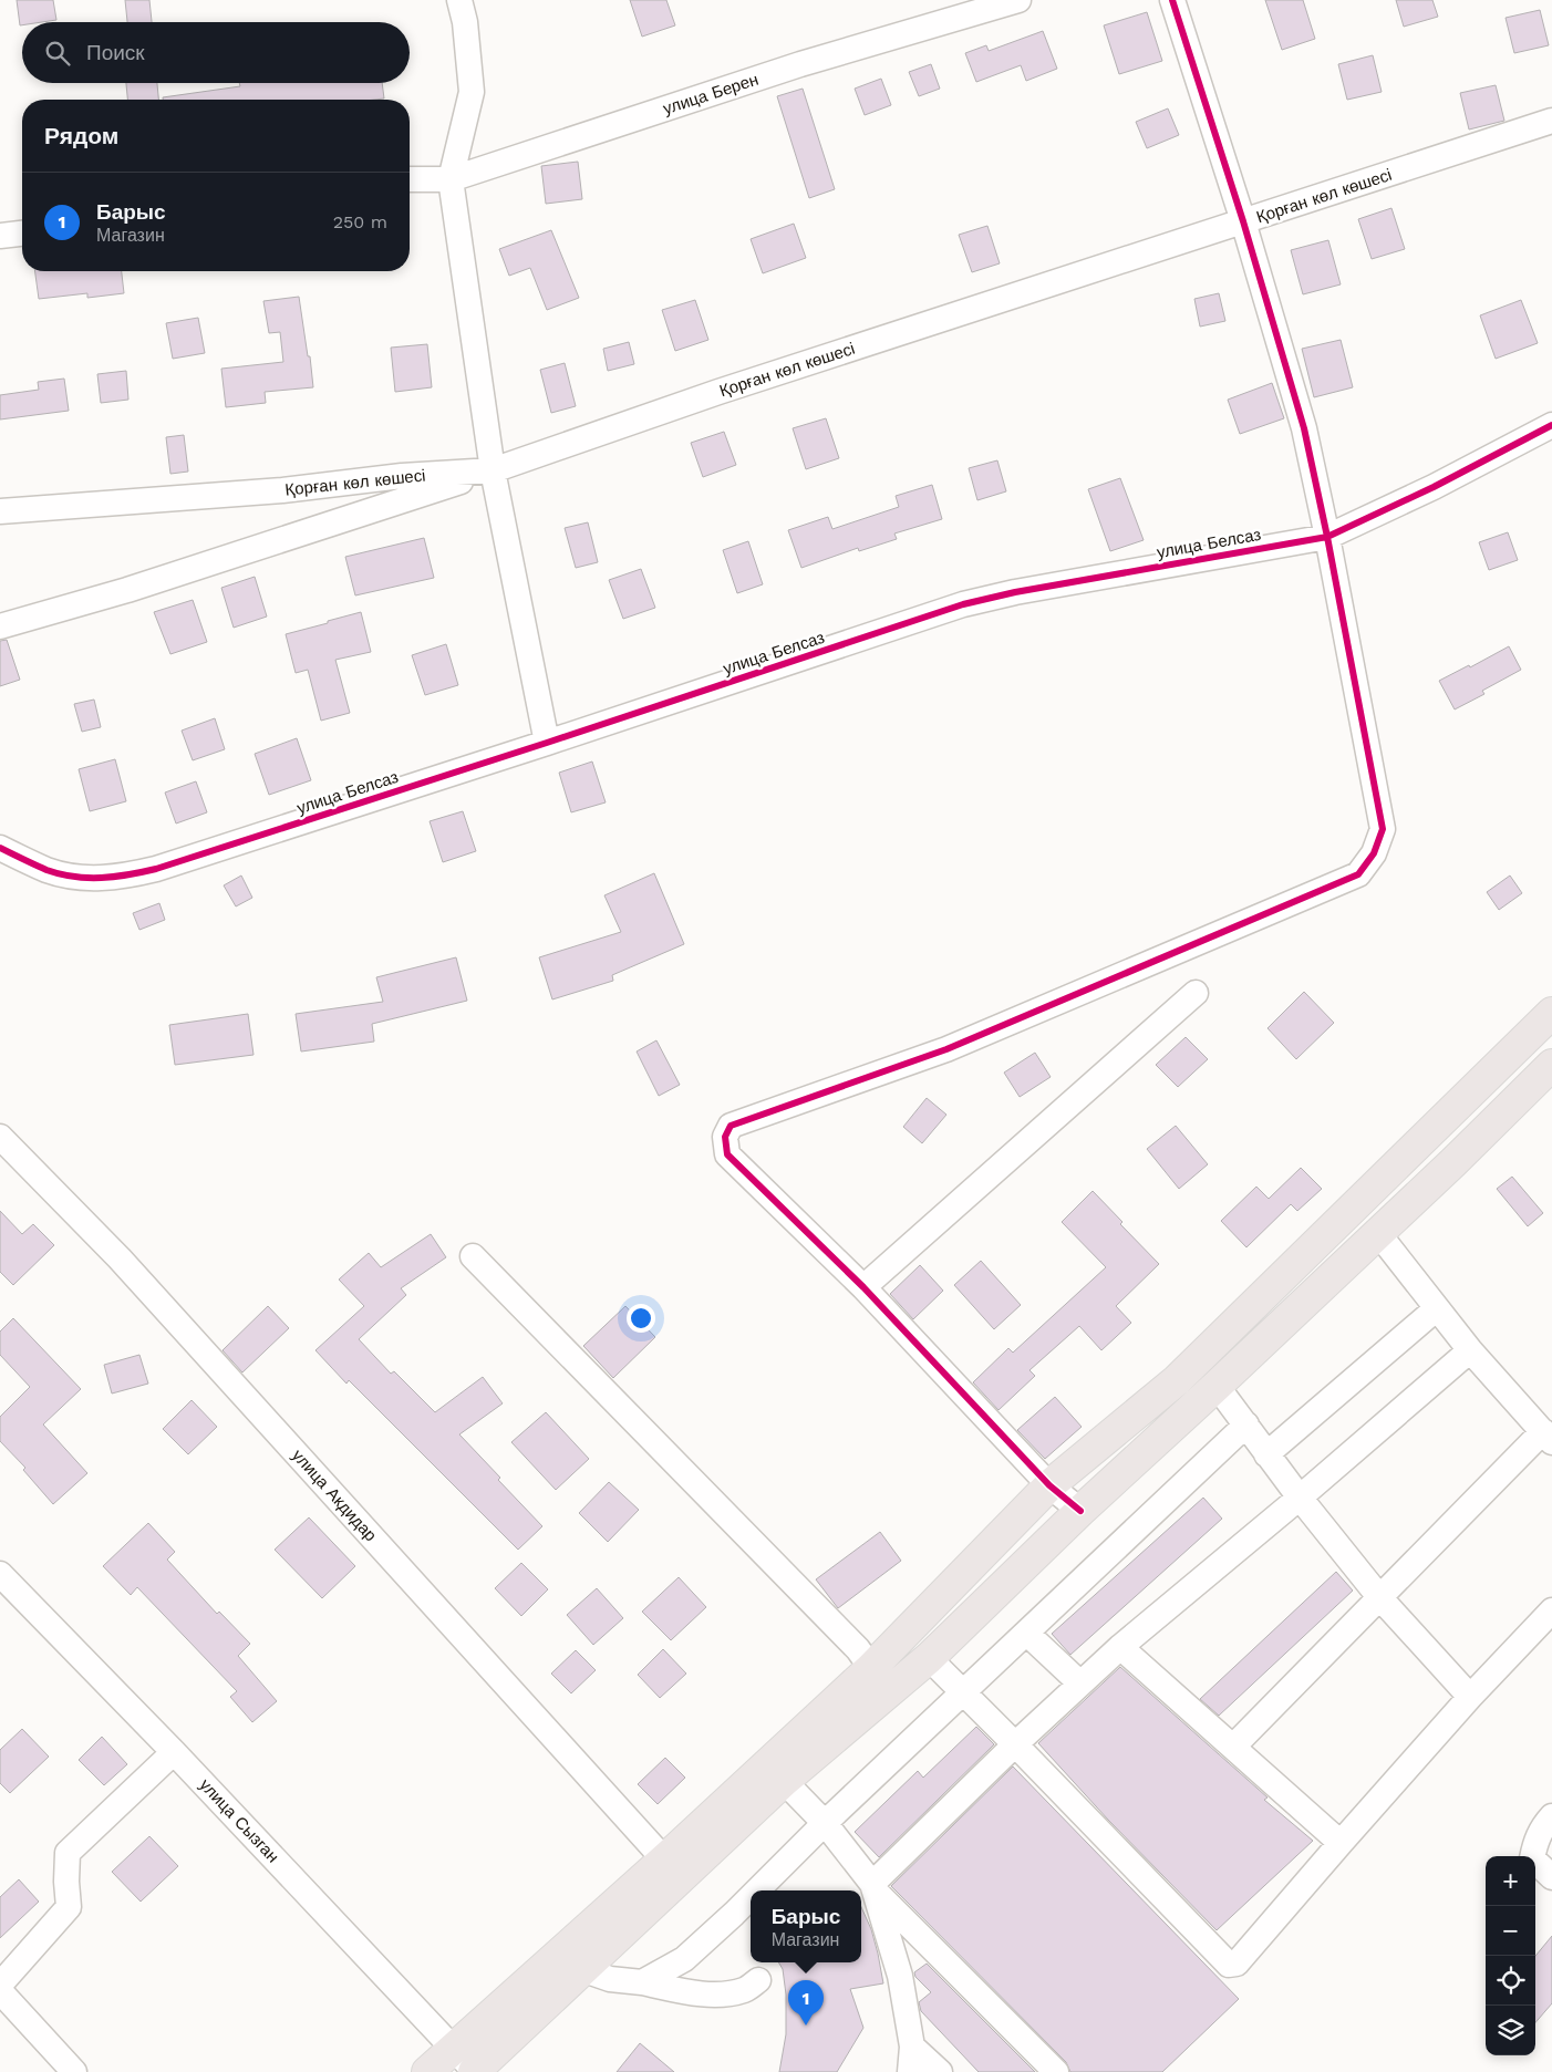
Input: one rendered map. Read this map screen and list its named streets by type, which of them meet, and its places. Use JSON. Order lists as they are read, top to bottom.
{
  "streets": {
    "street": [
      "улица Берен",
      "Қорған көл көшесі",
      "улица Белсаз",
      "улица Акдидар",
      "улица Сызган"
    ]
  },
  "page": {
    "search": "Поиск",
    "heading": "Рядом",
    "list": [
      {
        "mark": "1",
        "name": "Барыс",
        "note": "Магазин",
        "value": "250 m"
      }
    ],
    "map_buttons": ["+", "−"],
    "popup": ["Барыс", "Магазин"],
    "pins": "1"
  }
}
